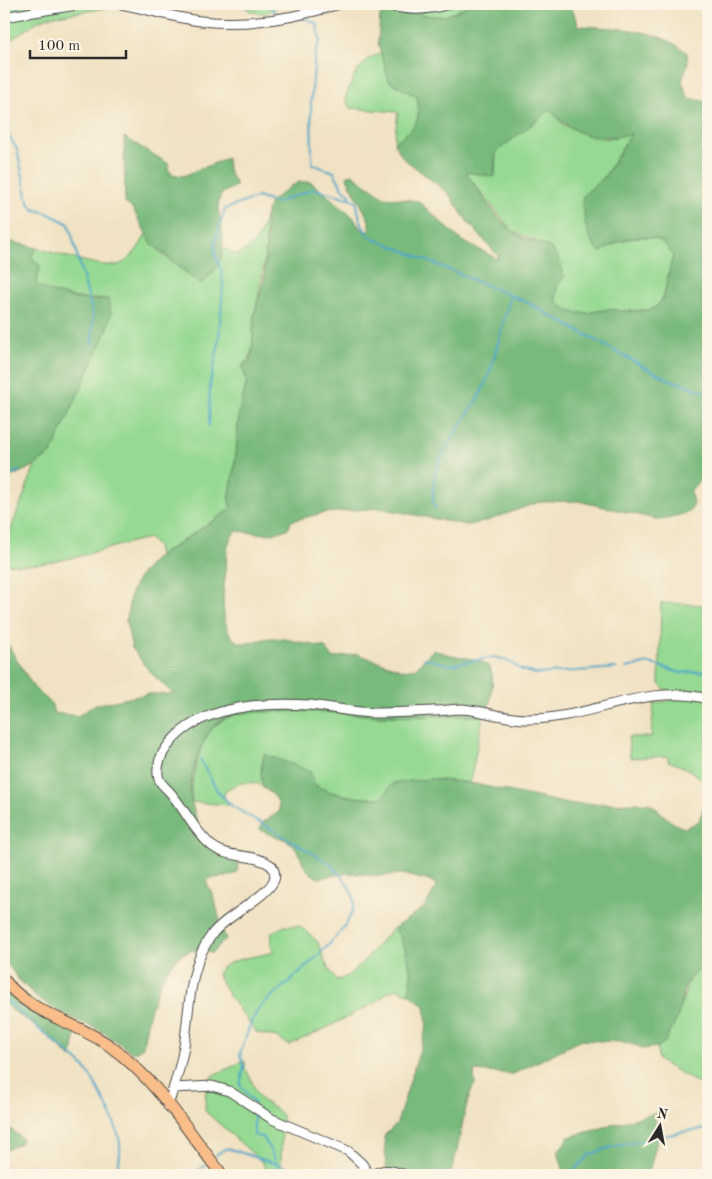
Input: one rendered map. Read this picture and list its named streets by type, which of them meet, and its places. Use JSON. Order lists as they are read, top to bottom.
{
  "scale_bar": "100 m",
  "north": "top"
}
